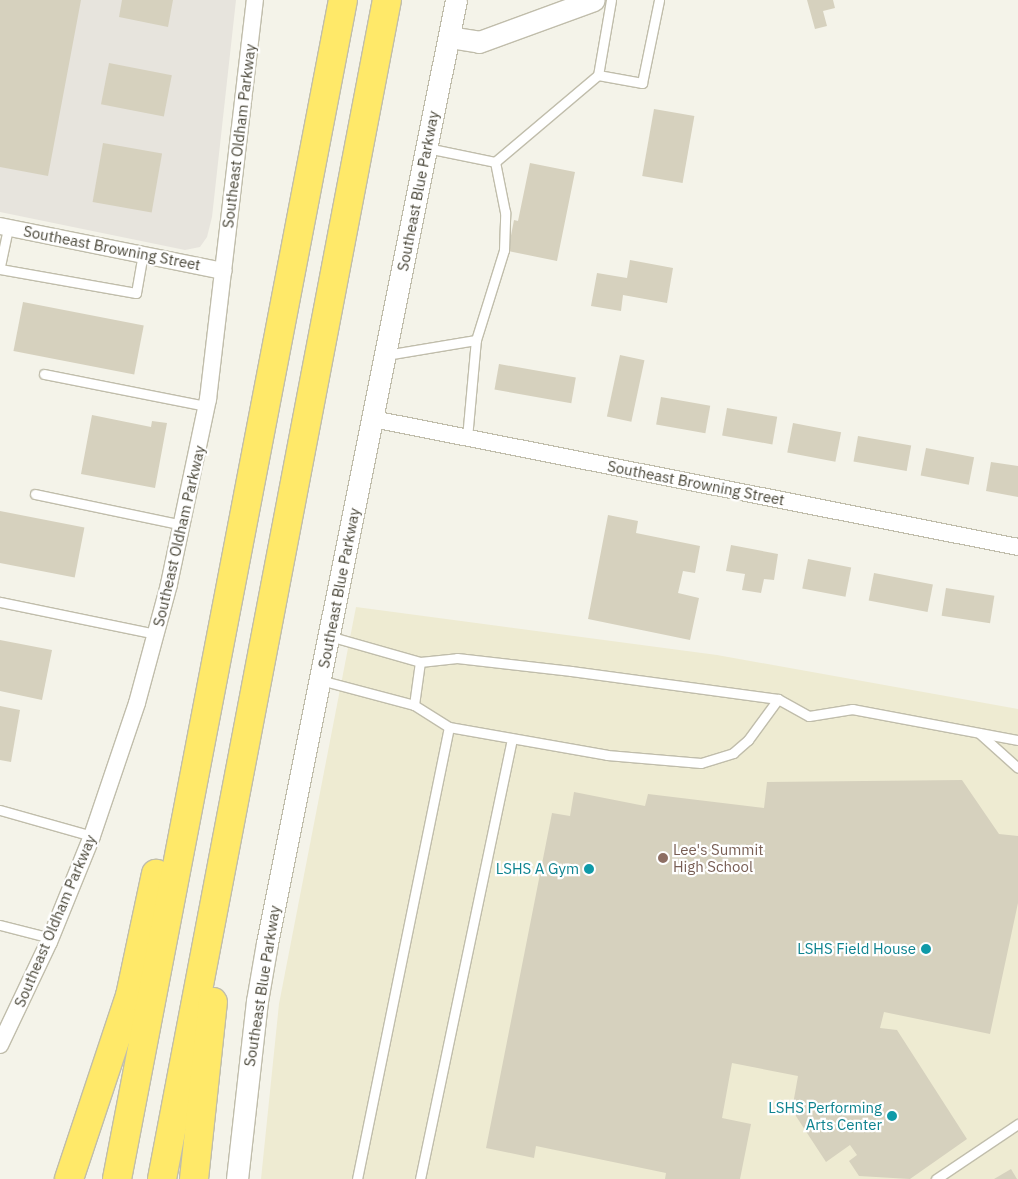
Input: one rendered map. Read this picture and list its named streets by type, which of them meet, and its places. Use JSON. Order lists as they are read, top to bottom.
{
  "streets": {
    "street": ["Southeast Oldham Parkway", "Southeast Blue Parkway", "Southeast Browning Street"]
  },
  "crossings": [
    ["Southeast Oldham Parkway", "Southeast Browning Street"],
    ["Southeast Blue Parkway", "Southeast Browning Street"]
  ],
  "places": [
    "Lee's Summit High School",
    "LSHS A Gym",
    "LSHS Field House",
    "LSHS Performing Arts Center"
  ]
}
